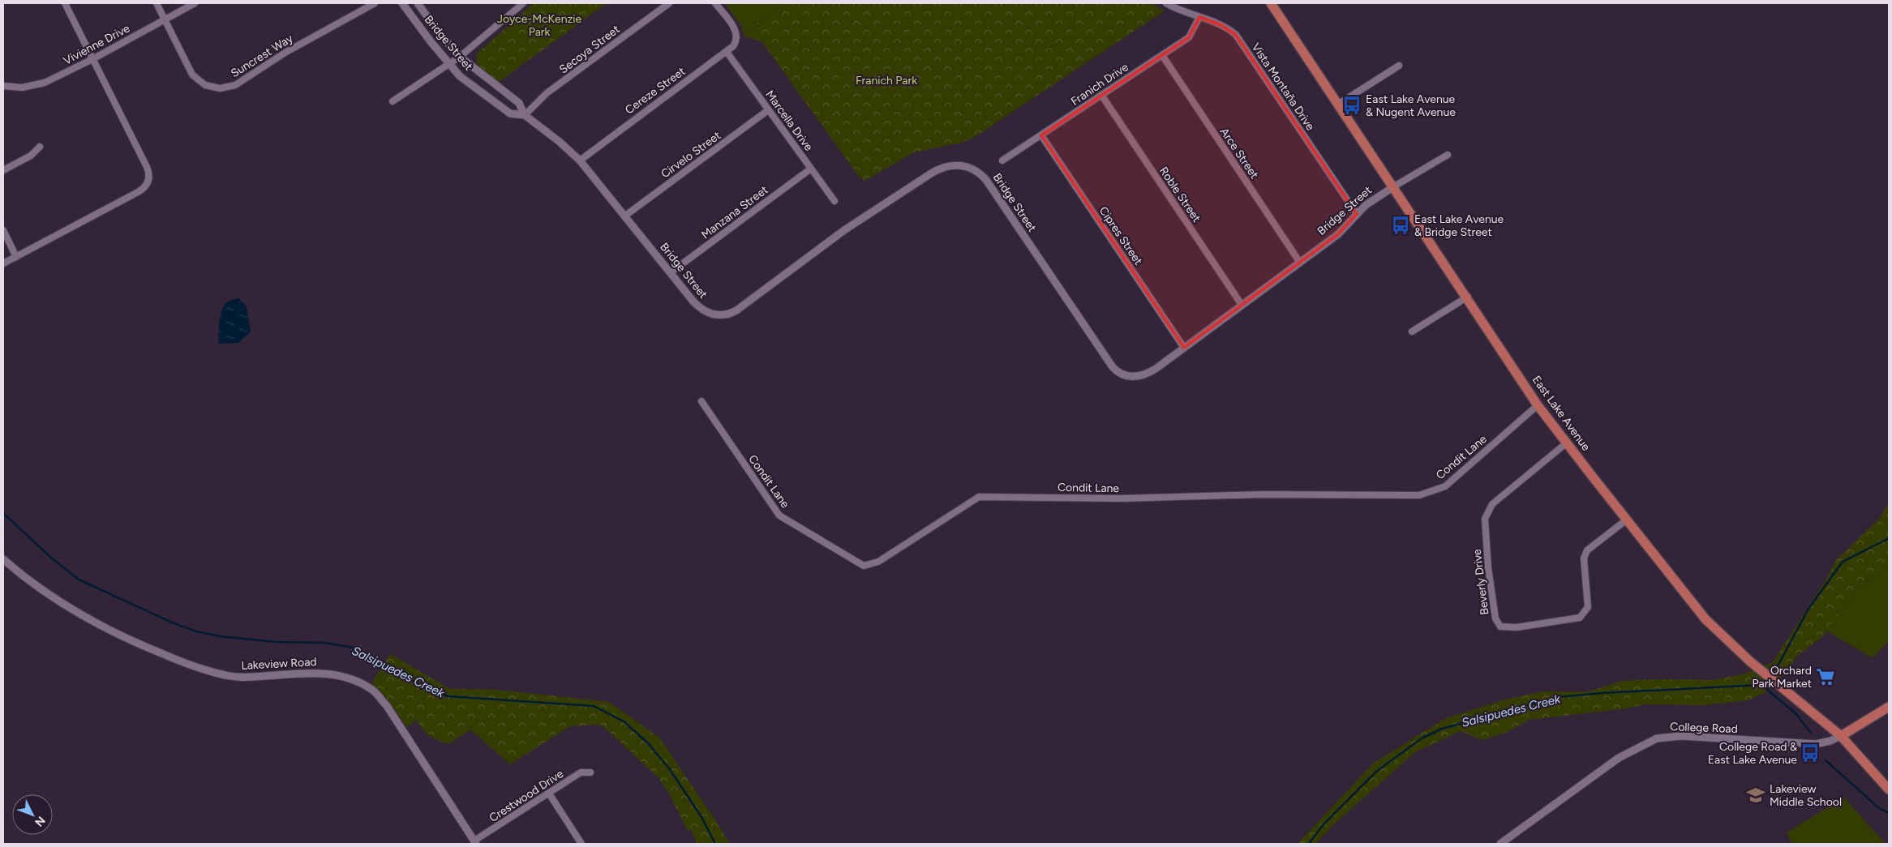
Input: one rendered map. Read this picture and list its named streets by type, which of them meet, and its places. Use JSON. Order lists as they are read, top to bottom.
{
  "streets": {
    "main road": ["East Lake Avenue"],
    "street": [
      "Bridge Street",
      "Vivienne Drive",
      "Secoya Street",
      "Suncrest Way",
      "Franich Drive",
      "Vista Montaña Drive",
      "Cereze Street",
      "Marcella Drive",
      "Arce Street",
      "Cirvelo Street",
      "Roble Street",
      "Manzana Street",
      "Cipres Street",
      "Condit Lane",
      "Beverly Drive",
      "Lakeview Road",
      "College Road",
      "Crestwood Drive"
    ]
  },
  "crossings": [
    ["Bridge Street", "Secoya Street"],
    ["Bridge Street", "Vista Montaña Drive"],
    ["Bridge Street", "Cereze Street"],
    ["Bridge Street", "Arce Street"],
    ["Bridge Street", "Cirvelo Street"],
    ["Bridge Street", "Roble Street"],
    ["Bridge Street", "Manzana Street"],
    ["Bridge Street", "Cipres Street"],
    ["Bridge Street", "East Lake Avenue"],
    ["Vivienne Drive", "Suncrest Way"],
    ["Franich Drive", "Vista Montaña Drive"],
    ["Franich Drive", "Arce Street"],
    ["Franich Drive", "Roble Street"],
    ["Franich Drive", "Cipres Street"],
    ["Cereze Street", "Marcella Drive"],
    ["Marcella Drive", "Cirvelo Street"],
    ["Marcella Drive", "Manzana Street"],
    ["East Lake Avenue", "Condit Lane"],
    ["East Lake Avenue", "Beverly Drive"],
    ["East Lake Avenue", "College Road"],
    ["Lakeview Road", "Crestwood Drive"]
  ],
  "water": ["Salsipuedes Creek"],
  "parks": ["Joyce-McKenzie Park", "Franich Park"],
  "places": {
    "bus stop": ["East Lake Avenue & Nugent Avenue", "East Lake Avenue & Bridge Street", "College Road & East Lake Avenue"],
    "supermarket": ["Orchard Park Market"],
    "school or university": ["Lakeview Middle School"]
  },
  "north": "bottom right"
}
